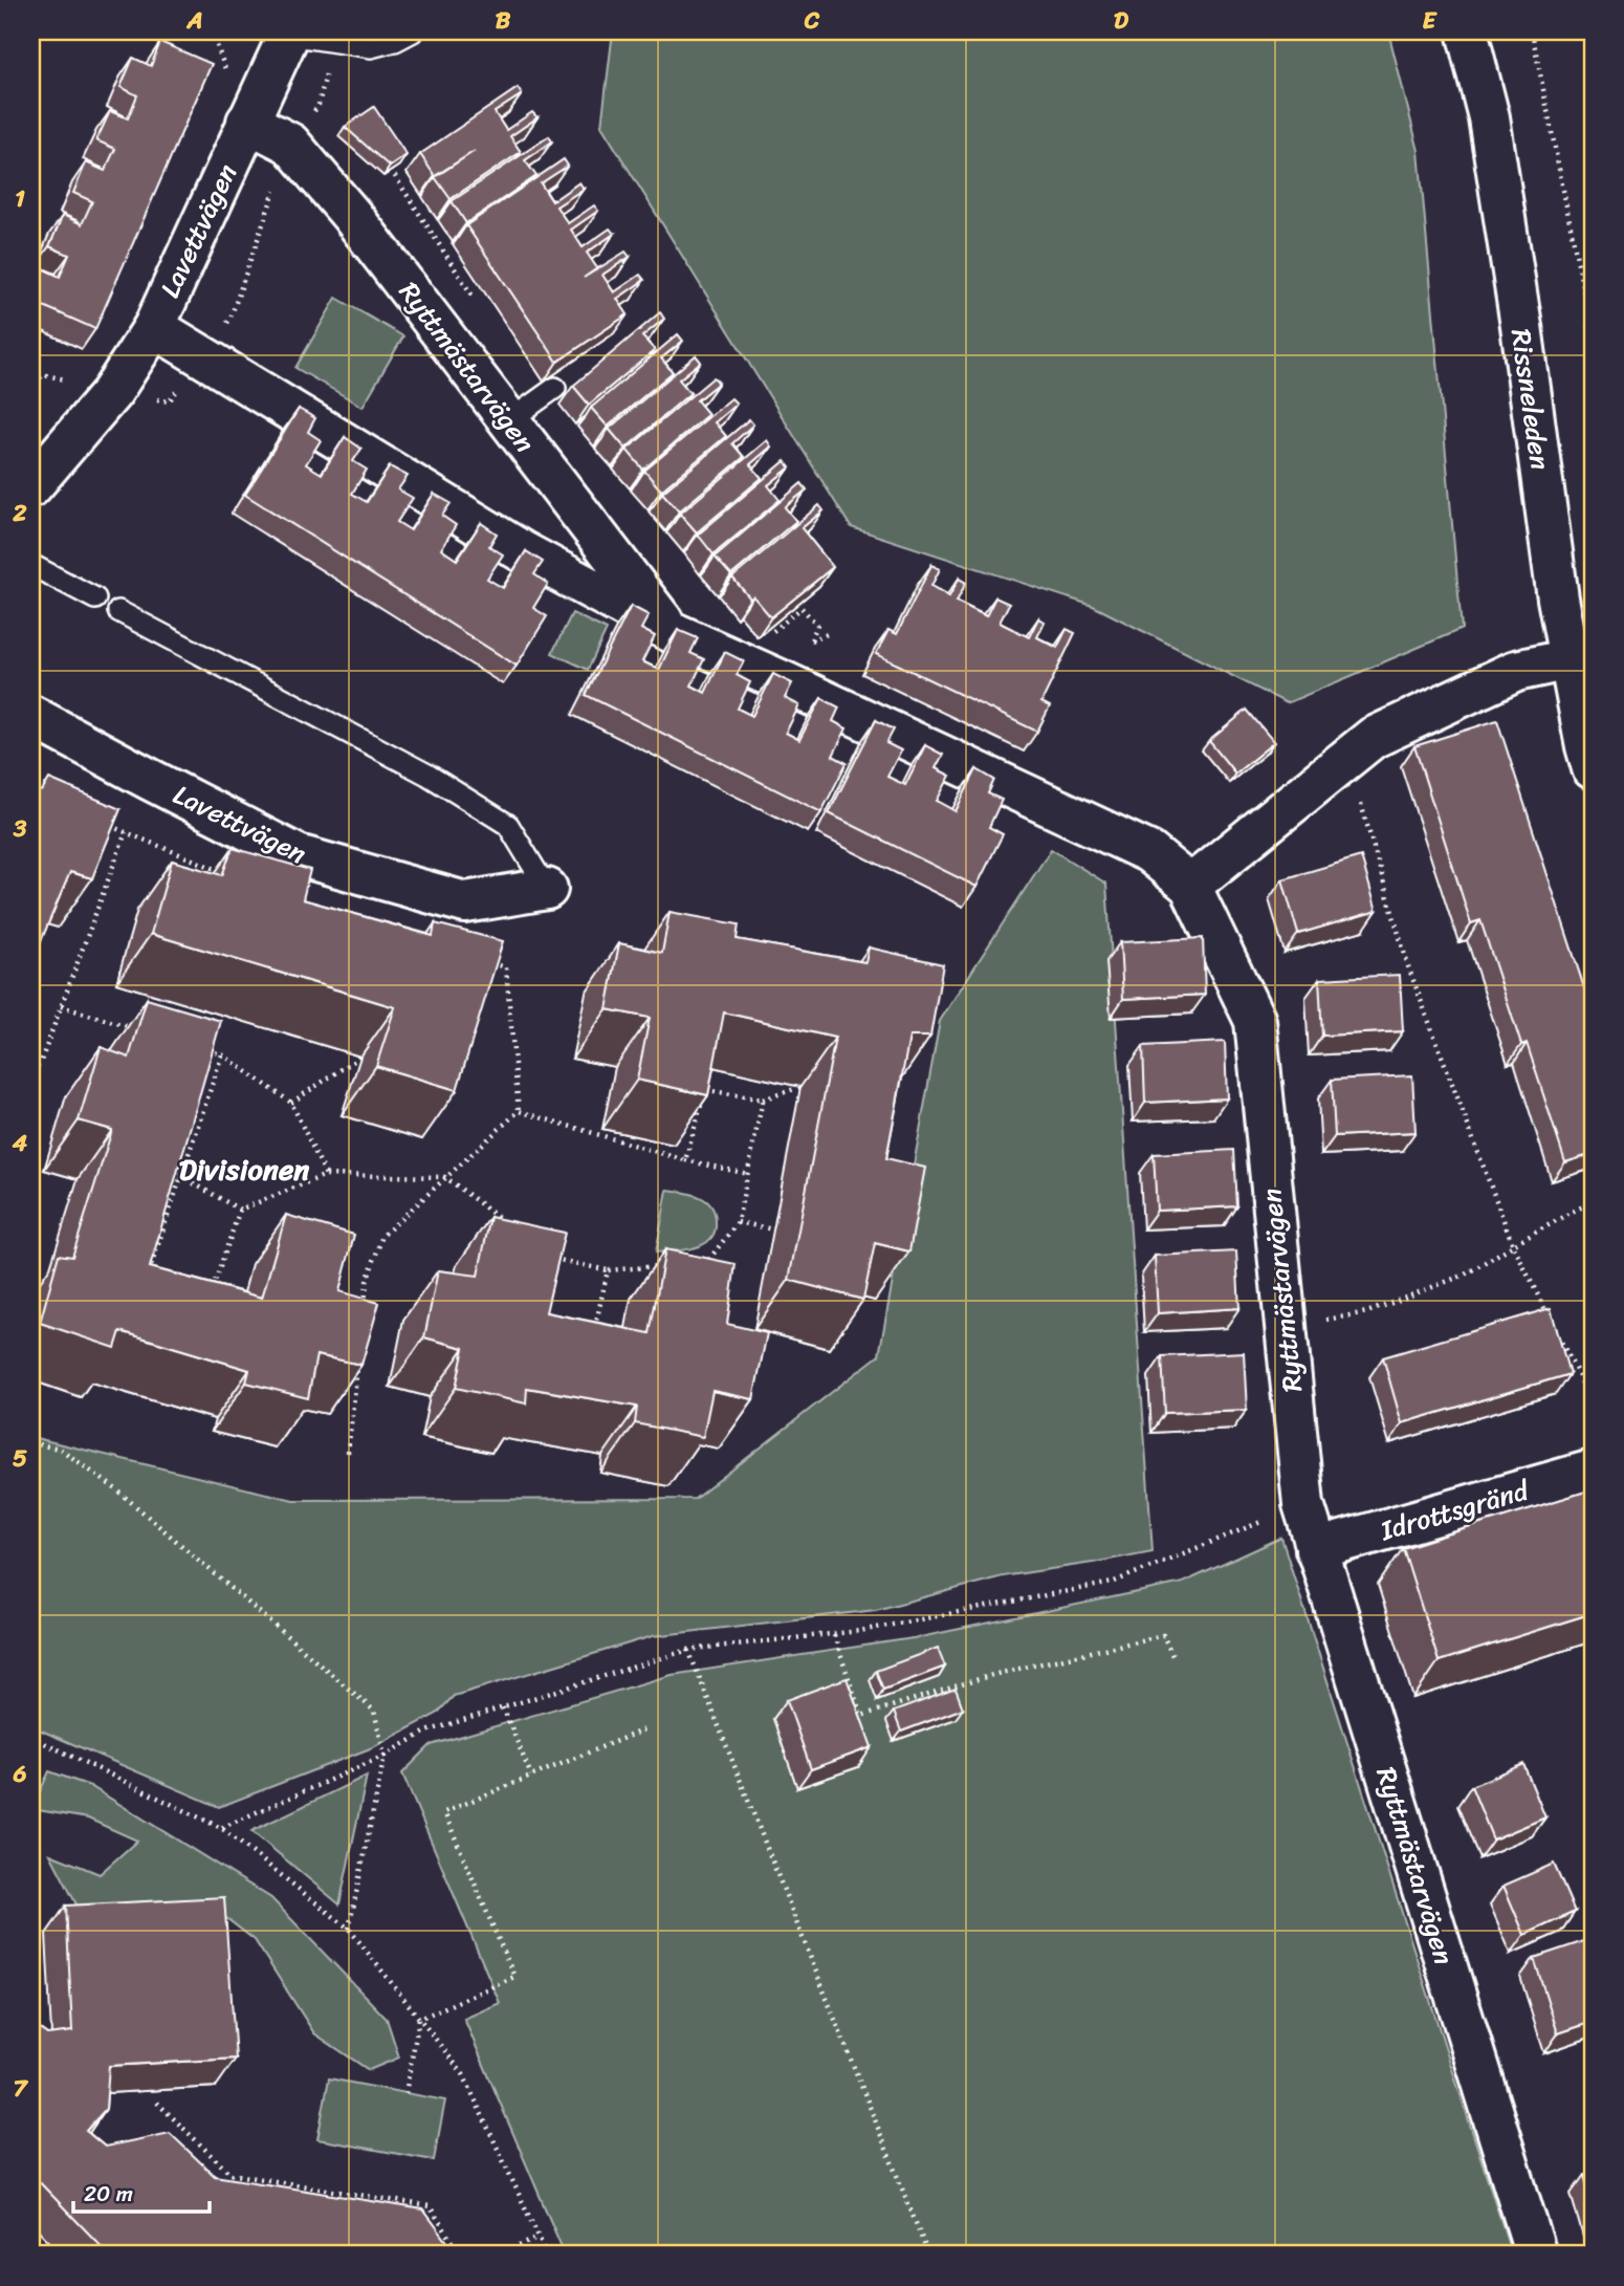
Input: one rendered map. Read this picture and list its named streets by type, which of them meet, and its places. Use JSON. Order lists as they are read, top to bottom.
{
  "streets": {
    "street": [
      "Lavettvägen",
      "Ryttmästarvägen",
      "Rissneleden",
      "Idrottsgränd"
    ]
  },
  "crossings": [
    ["Lavettvägen", "Ryttmästarvägen"],
    ["Ryttmästarvägen", "Idrottsgränd"]
  ],
  "districts": ["Divisionen"],
  "scale_bar": "20 m",
  "grid": {
    "columns": [
      "A",
      "B",
      "C",
      "D",
      "E"
    ],
    "rows": [
      "1",
      "2",
      "3",
      "4",
      "5",
      "6",
      "7"
    ]
  }
}
